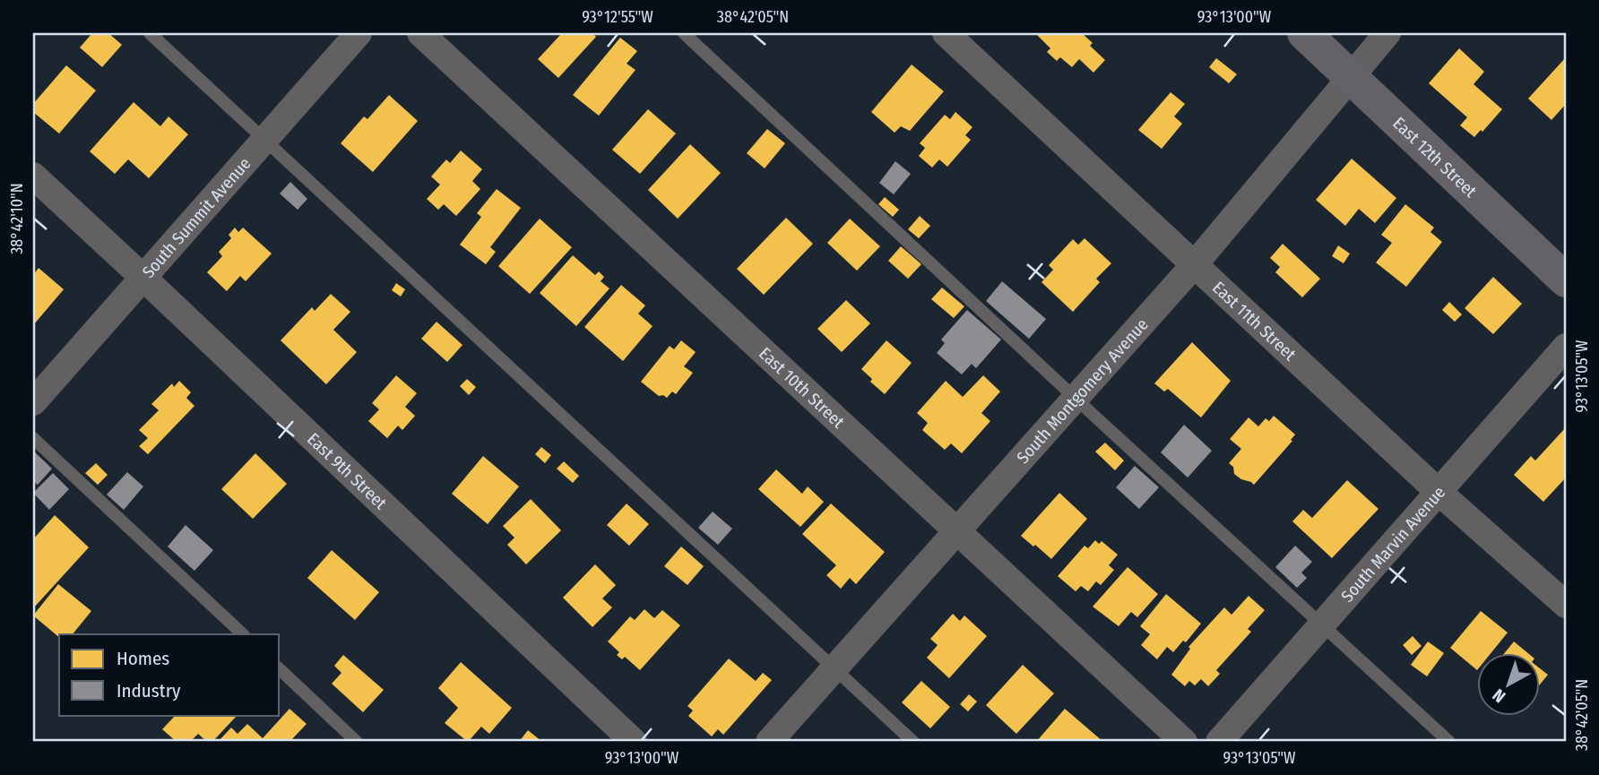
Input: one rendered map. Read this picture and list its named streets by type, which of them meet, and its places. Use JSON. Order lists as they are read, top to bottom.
{
  "streets": {
    "street": [
      "East 12th Street",
      "South Summit Avenue",
      "East 11th Street",
      "East 10th Street",
      "South Montgomery Avenue",
      "East 9th Street",
      "South Marvin Avenue"
    ]
  },
  "crossings": [
    ["East 12th Street", "South Montgomery Avenue"],
    ["South Summit Avenue", "East 9th Street"],
    ["East 11th Street", "South Montgomery Avenue"],
    ["East 11th Street", "South Marvin Avenue"],
    ["East 10th Street", "South Montgomery Avenue"]
  ],
  "legend": ["Homes", "Industry"],
  "north": "bottom left",
  "coordinates": [
    "93°12'55\"W",
    "38°42'05\"N",
    "93°13'00\"W",
    "38°42'10\"N",
    "93°13'05\"W"
  ]
}
